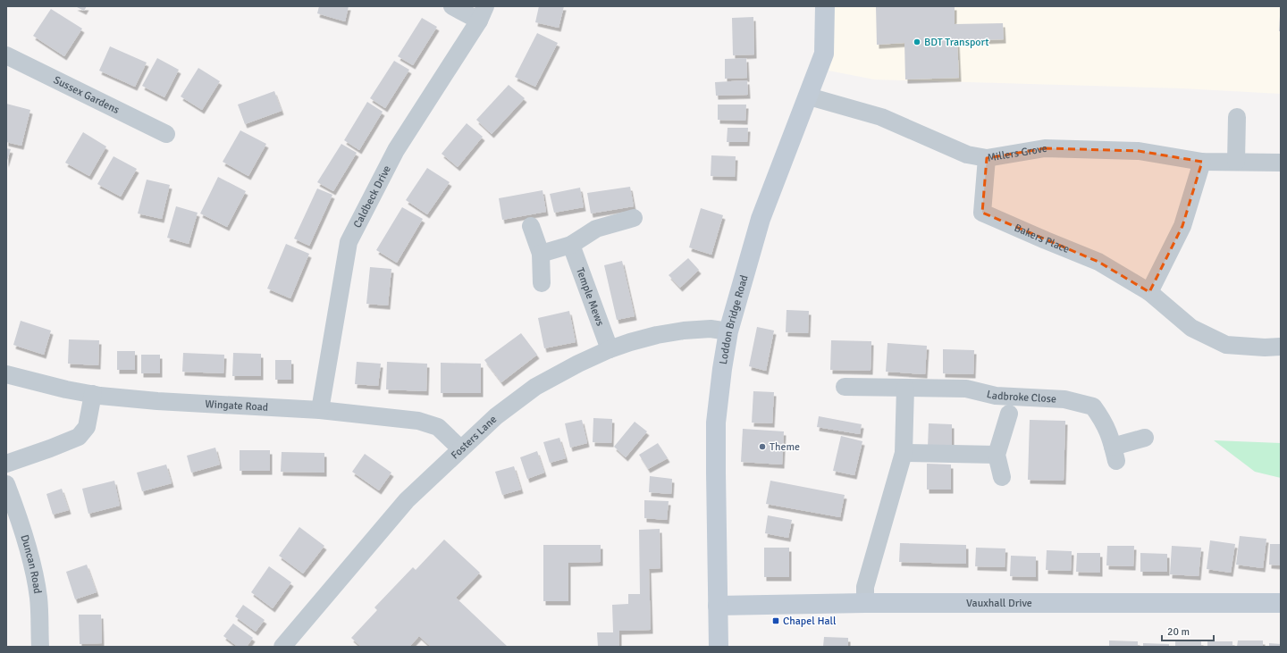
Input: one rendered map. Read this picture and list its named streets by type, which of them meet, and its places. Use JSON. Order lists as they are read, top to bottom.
{
  "streets": {
    "street": [
      "Sussex Gardens",
      "Millers Grove",
      "Caldbeck Drive",
      "Bakers Place",
      "Temple Mews",
      "Loddon Bridge Road",
      "Ladbroke Close",
      "Wingate Road",
      "Fosters Lane",
      "Duncan Road",
      "Vauxhall Drive"
    ]
  },
  "crossings": [
    ["Millers Grove", "Bakers Place"],
    ["Millers Grove", "Loddon Bridge Road"],
    ["Caldbeck Drive", "Wingate Road"],
    ["Temple Mews", "Fosters Lane"],
    ["Loddon Bridge Road", "Fosters Lane"],
    ["Loddon Bridge Road", "Vauxhall Drive"],
    ["Wingate Road", "Fosters Lane"]
  ],
  "places": {
    "other": ["BDT Transport", "Theme"],
    "transit": ["Chapel Hall"]
  },
  "scale_bar": "20 m"
}
